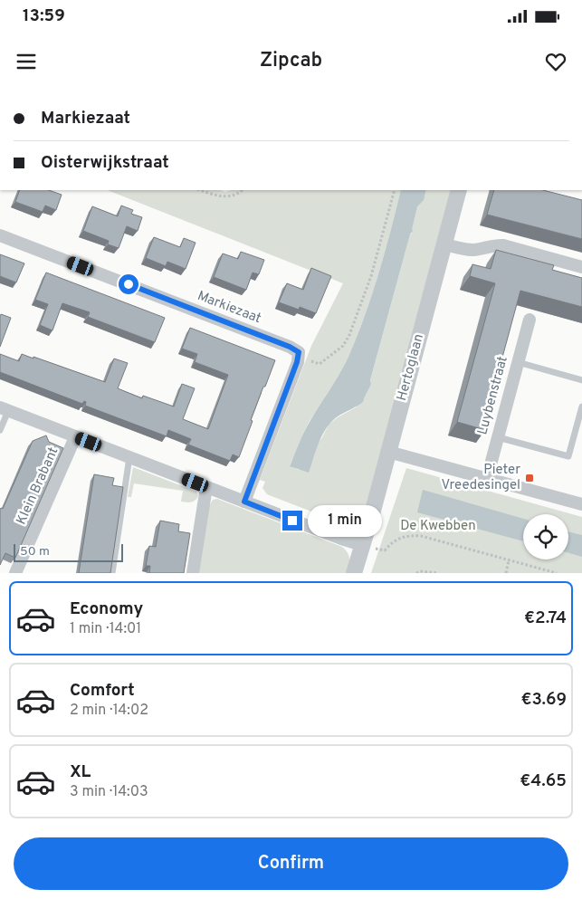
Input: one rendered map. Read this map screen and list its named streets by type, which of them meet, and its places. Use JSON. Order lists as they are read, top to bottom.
{
  "streets": {
    "street": [
      "Markiezaat",
      "Hertoglaan",
      "Luybenstraat",
      "Klein Brabant"
    ]
  },
  "parks": ["De Kwebben"],
  "places": {
    "transit": ["Pieter Vreedesingel"]
  },
  "scale_bar": "50 m",
  "page": {
    "status": "13:59",
    "header": "Zipcab",
    "banner": ["Markiezaat", "Oisterwijkstraat"],
    "bubble": "1 min",
    "scale": "50 m",
    "list": [
      {
        "name": "Economy",
        "note": "1 min · 14:01",
        "value": "€2.74"
      },
      {
        "name": "Comfort",
        "note": "2 min · 14:02",
        "value": "€3.69"
      },
      {
        "name": "XL",
        "note": "3 min · 14:03",
        "value": "€4.65"
      }
    ],
    "buttons": "Confirm"
  }
}
